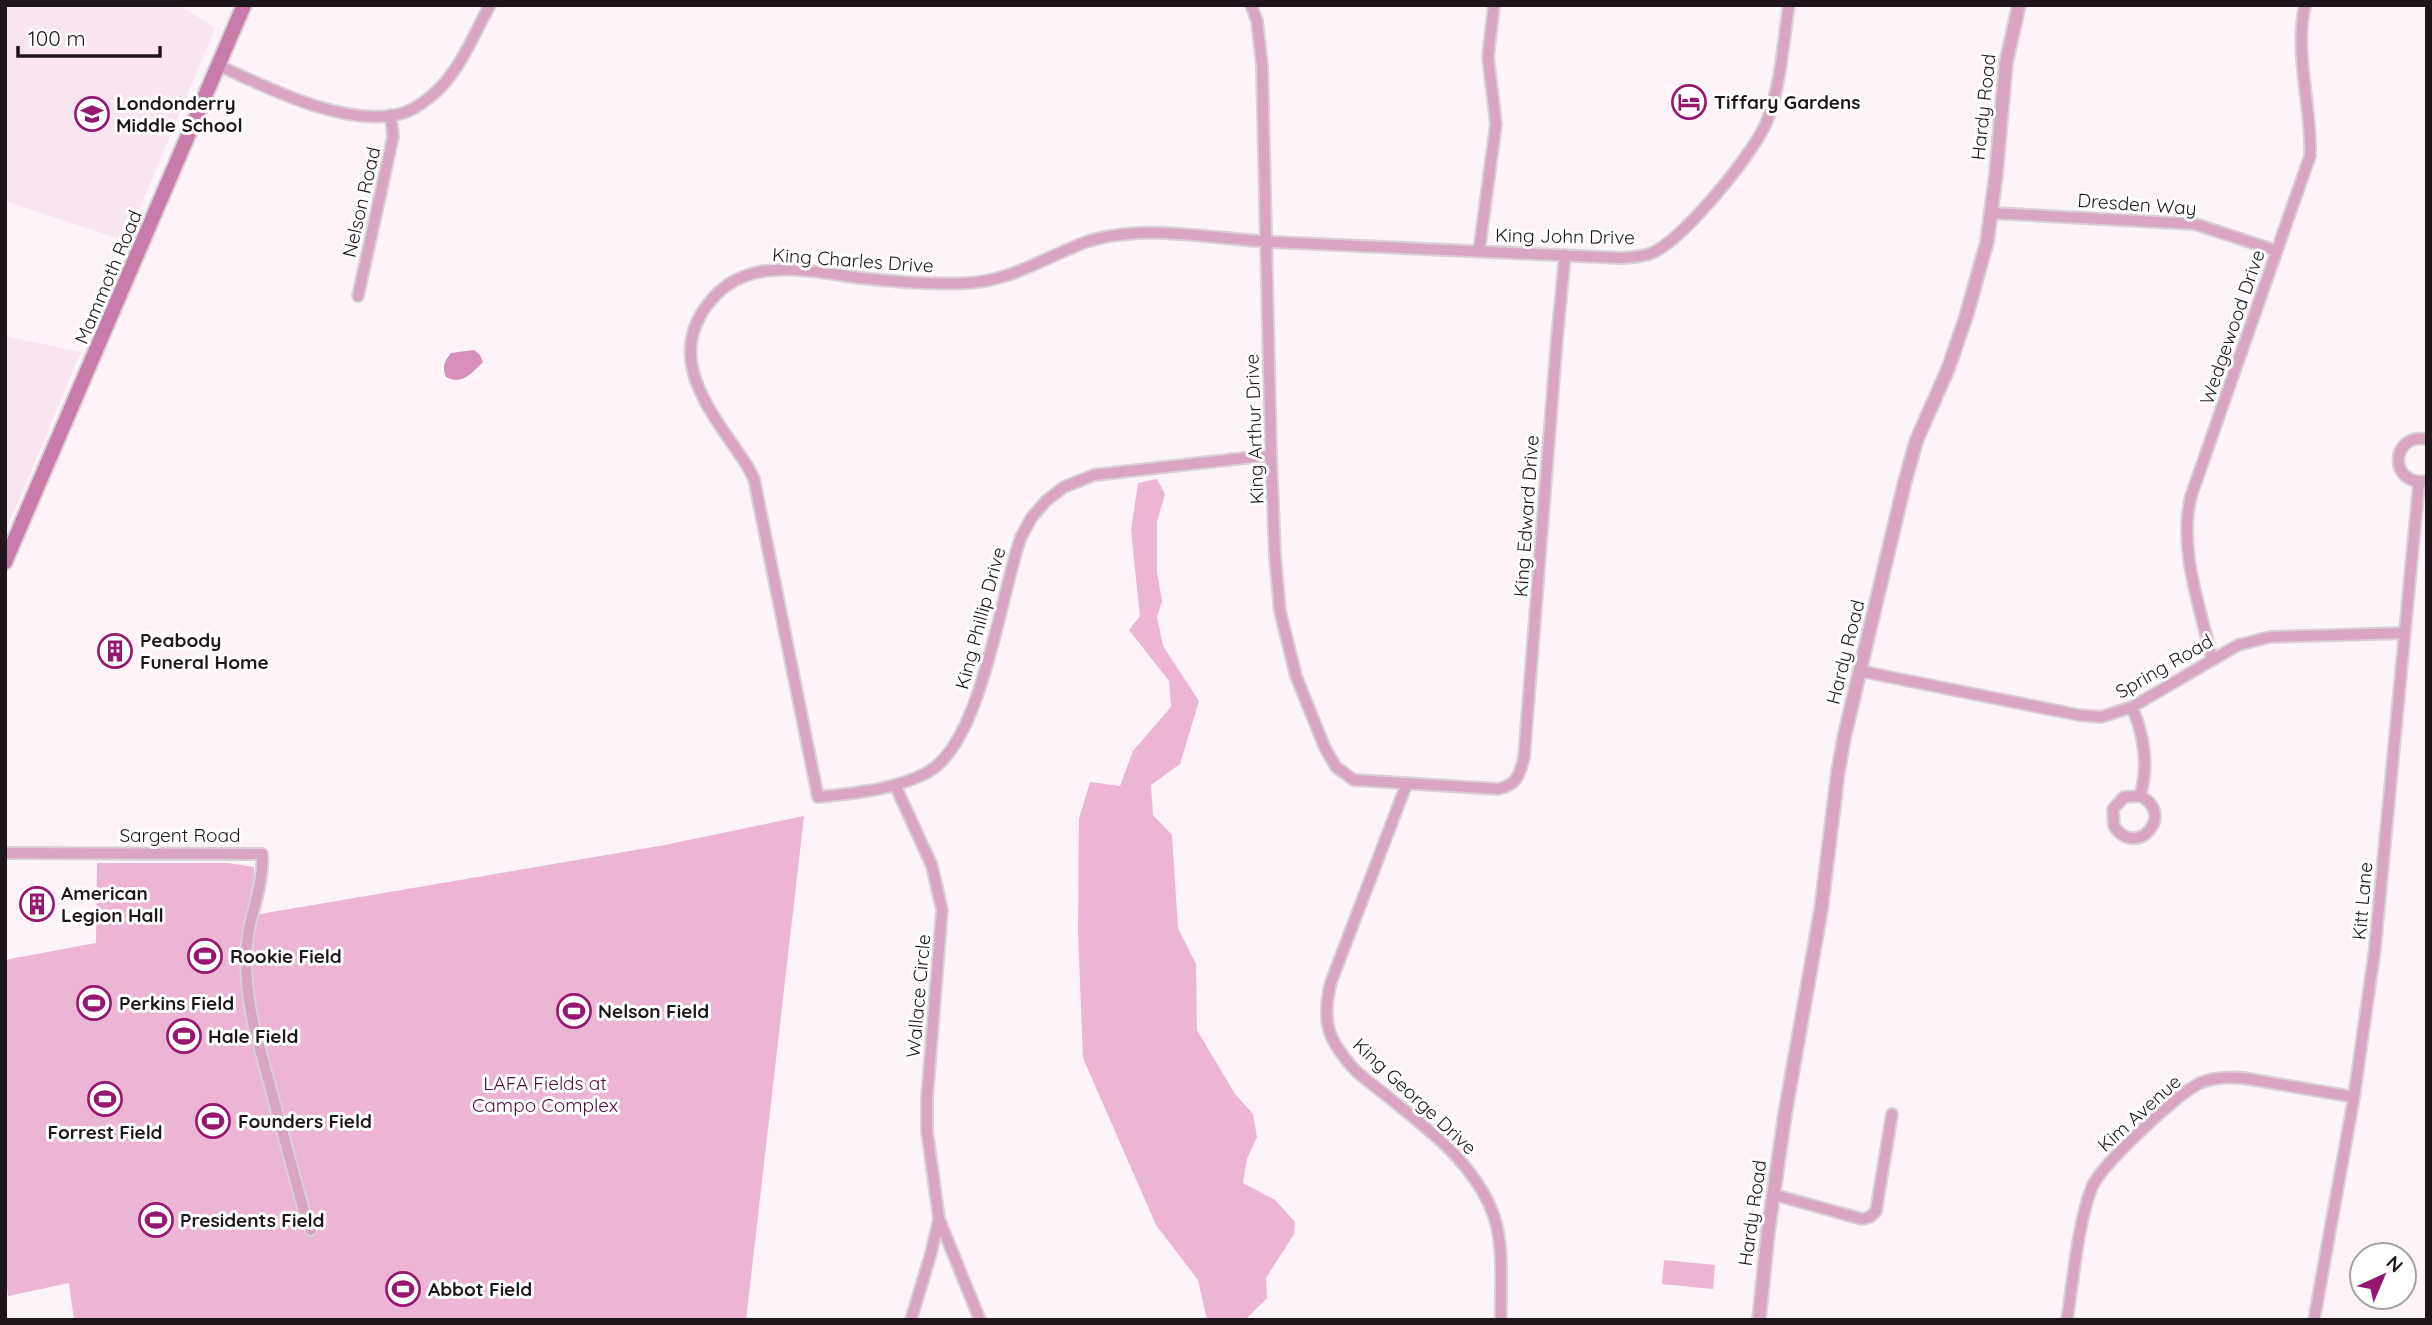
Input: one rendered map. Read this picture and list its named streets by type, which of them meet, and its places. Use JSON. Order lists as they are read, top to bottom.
{
  "streets": {
    "main road": ["Mammoth Road"],
    "street": [
      "Hardy Road",
      "Nelson Road",
      "Dresden Way",
      "King John Drive",
      "King Charles Drive",
      "Wedgewood Drive",
      "King Arthur Drive",
      "King Edward Drive",
      "King Phillip Drive",
      "Spring Road",
      "Sargent Road",
      "Kitt Lane",
      "Wallace Circle",
      "King George Drive",
      "Kim Avenue"
    ]
  },
  "crossings": [
    ["Hardy Road", "Dresden Way"],
    ["Hardy Road", "Spring Road"],
    ["Dresden Way", "Wedgewood Drive"],
    ["King John Drive", "King Charles Drive"],
    ["King John Drive", "King Arthur Drive"],
    ["King John Drive", "King Edward Drive"],
    ["King Charles Drive", "King Arthur Drive"],
    ["King Charles Drive", "King Phillip Drive"],
    ["Wedgewood Drive", "Spring Road"],
    ["King Arthur Drive", "King Edward Drive"],
    ["King Arthur Drive", "King Phillip Drive"],
    ["King Arthur Drive", "King George Drive"],
    ["King Phillip Drive", "Wallace Circle"],
    ["Spring Road", "Kitt Lane"],
    ["Kitt Lane", "Kim Avenue"]
  ],
  "parks": ["LAFA Fields at Campo Complex"],
  "places": {
    "hotel": ["Tiffary Gardens"],
    "school or university": ["Londonderry Middle School"],
    "building": ["Peabody Funeral Home", "American Legion Hall"],
    "sports": [
      "Rookie Field",
      "Perkins Field",
      "Nelson Field",
      "Hale Field",
      "Forrest Field",
      "Founders Field",
      "Presidents Field",
      "Abbot Field"
    ]
  },
  "scale_bar": "100 m",
  "north": "top right"
}
